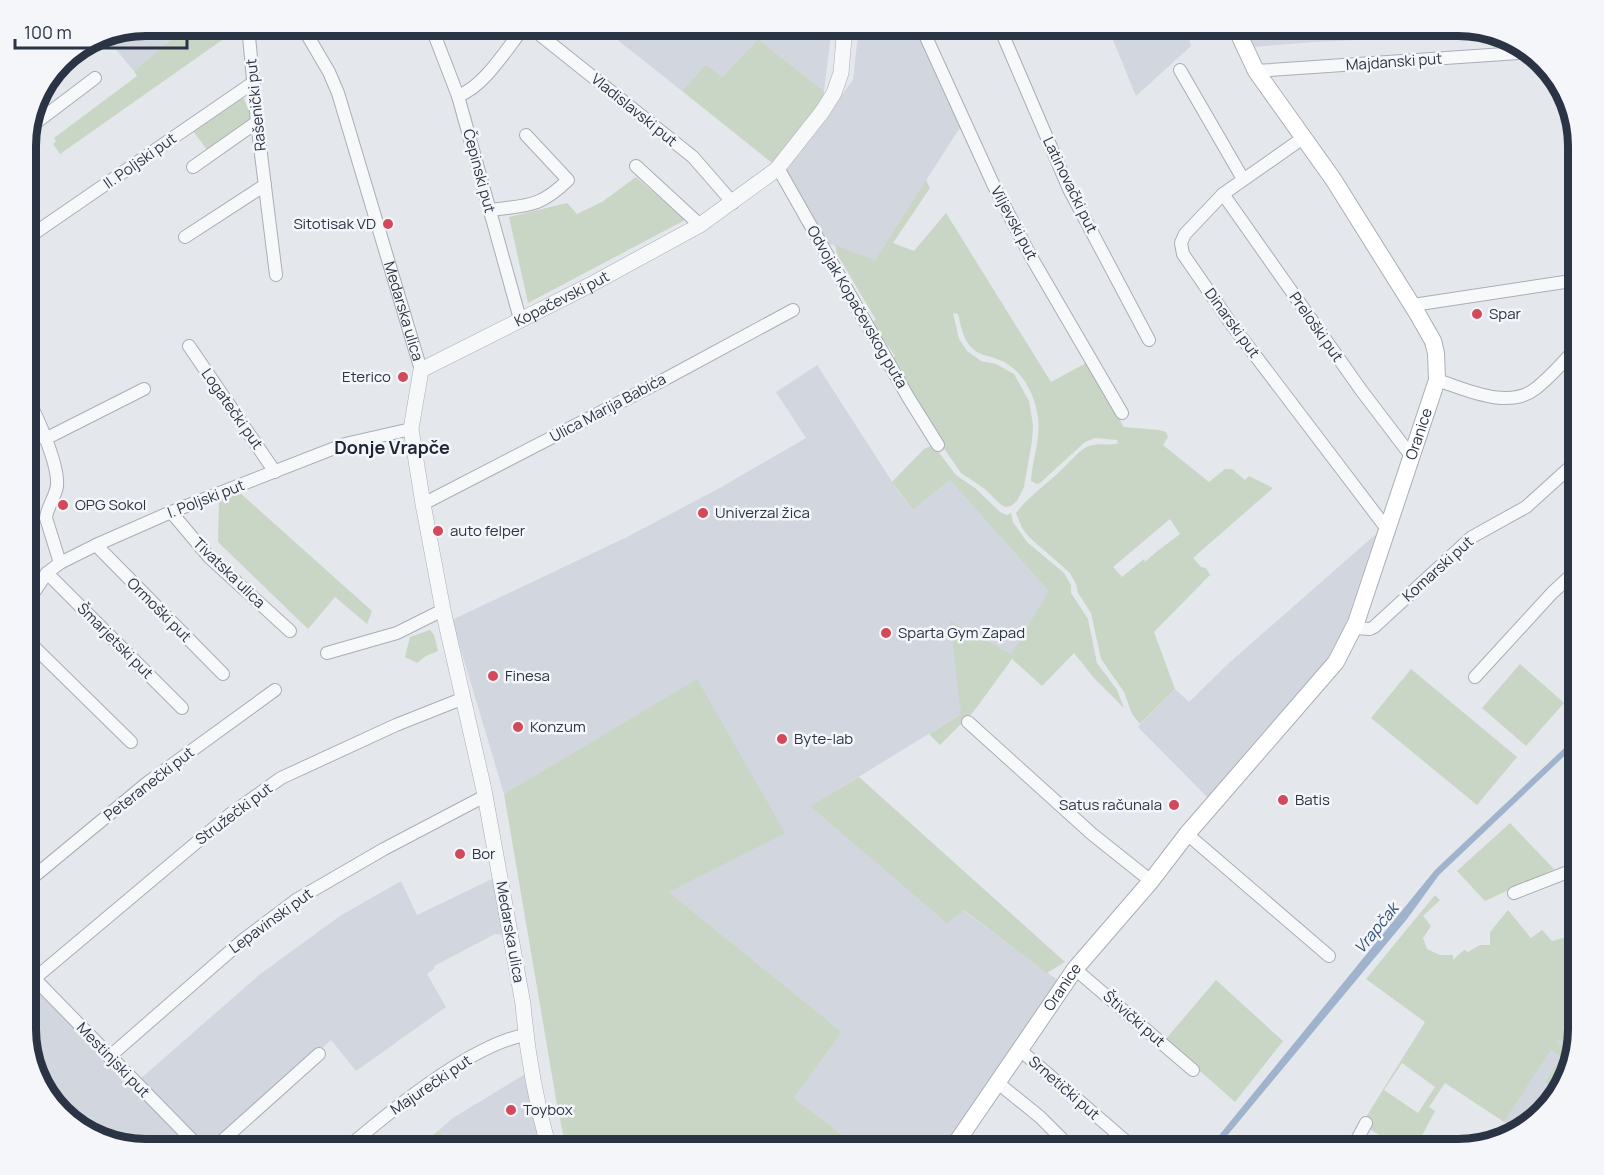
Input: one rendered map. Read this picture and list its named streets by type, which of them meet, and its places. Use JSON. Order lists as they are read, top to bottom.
{
  "streets": {
    "main road": ["Oranice"],
    "street": [
      "Majdanski put",
      "Rašenički put",
      "Vladislavski put",
      "II. Poljski put",
      "Čepinski put",
      "Latinovački put",
      "Viljevski put",
      "Kopačevski put",
      "Odvojak Kopačevskog puta",
      "Medarska ulica",
      "Dinarski put",
      "Preloški put",
      "Ulica Marija Babića",
      "Logatečki put",
      "I. Poljski put",
      "Komarski put",
      "Tivatska ulica",
      "Ormoški put",
      "Šmarjetski put",
      "Peteranečki put",
      "Stružečki put",
      "Lepavinski put",
      "Štivički put",
      "Mestinjski put",
      "Majurečki put",
      "Srnetički put"
    ]
  },
  "crossings": [
    ["Majdanski put", "Oranice"],
    ["Rašenički put", "II. Poljski put"],
    ["Vladislavski put", "Kopačevski put"],
    ["Čepinski put", "Kopačevski put"],
    ["Kopačevski put", "Odvojak Kopačevskog puta"],
    ["Kopačevski put", "Medarska ulica"],
    ["Medarska ulica", "Ulica Marija Babića"],
    ["Medarska ulica", "I. Poljski put"],
    ["Medarska ulica", "Stružečki put"],
    ["Medarska ulica", "Lepavinski put"],
    ["Medarska ulica", "Majurečki put"],
    ["Dinarski put", "Preloški put"],
    ["Dinarski put", "Oranice"],
    ["Preloški put", "Oranice"],
    ["Logatečki put", "I. Poljski put"],
    ["Oranice", "Komarski put"],
    ["Oranice", "Štivički put"],
    ["Oranice", "Srnetički put"],
    ["I. Poljski put", "Tivatska ulica"],
    ["I. Poljski put", "Ormoški put"],
    ["I. Poljski put", "Šmarjetski put"],
    ["Lepavinski put", "Mestinjski put"]
  ],
  "districts": ["Donje Vrapče"],
  "water": ["Vrapčak"],
  "places": [
    "Sitotisak VD",
    "Spar",
    "Eterico",
    "OPG Sokol",
    "Univerzal žica",
    "auto felper",
    "Sparta Gym Zapad",
    "Finesa",
    "Konzum",
    "Byte-lab",
    "Batis",
    "Satus računala",
    "Bor",
    "Toybox"
  ],
  "scale_bar": "100 m"
}
